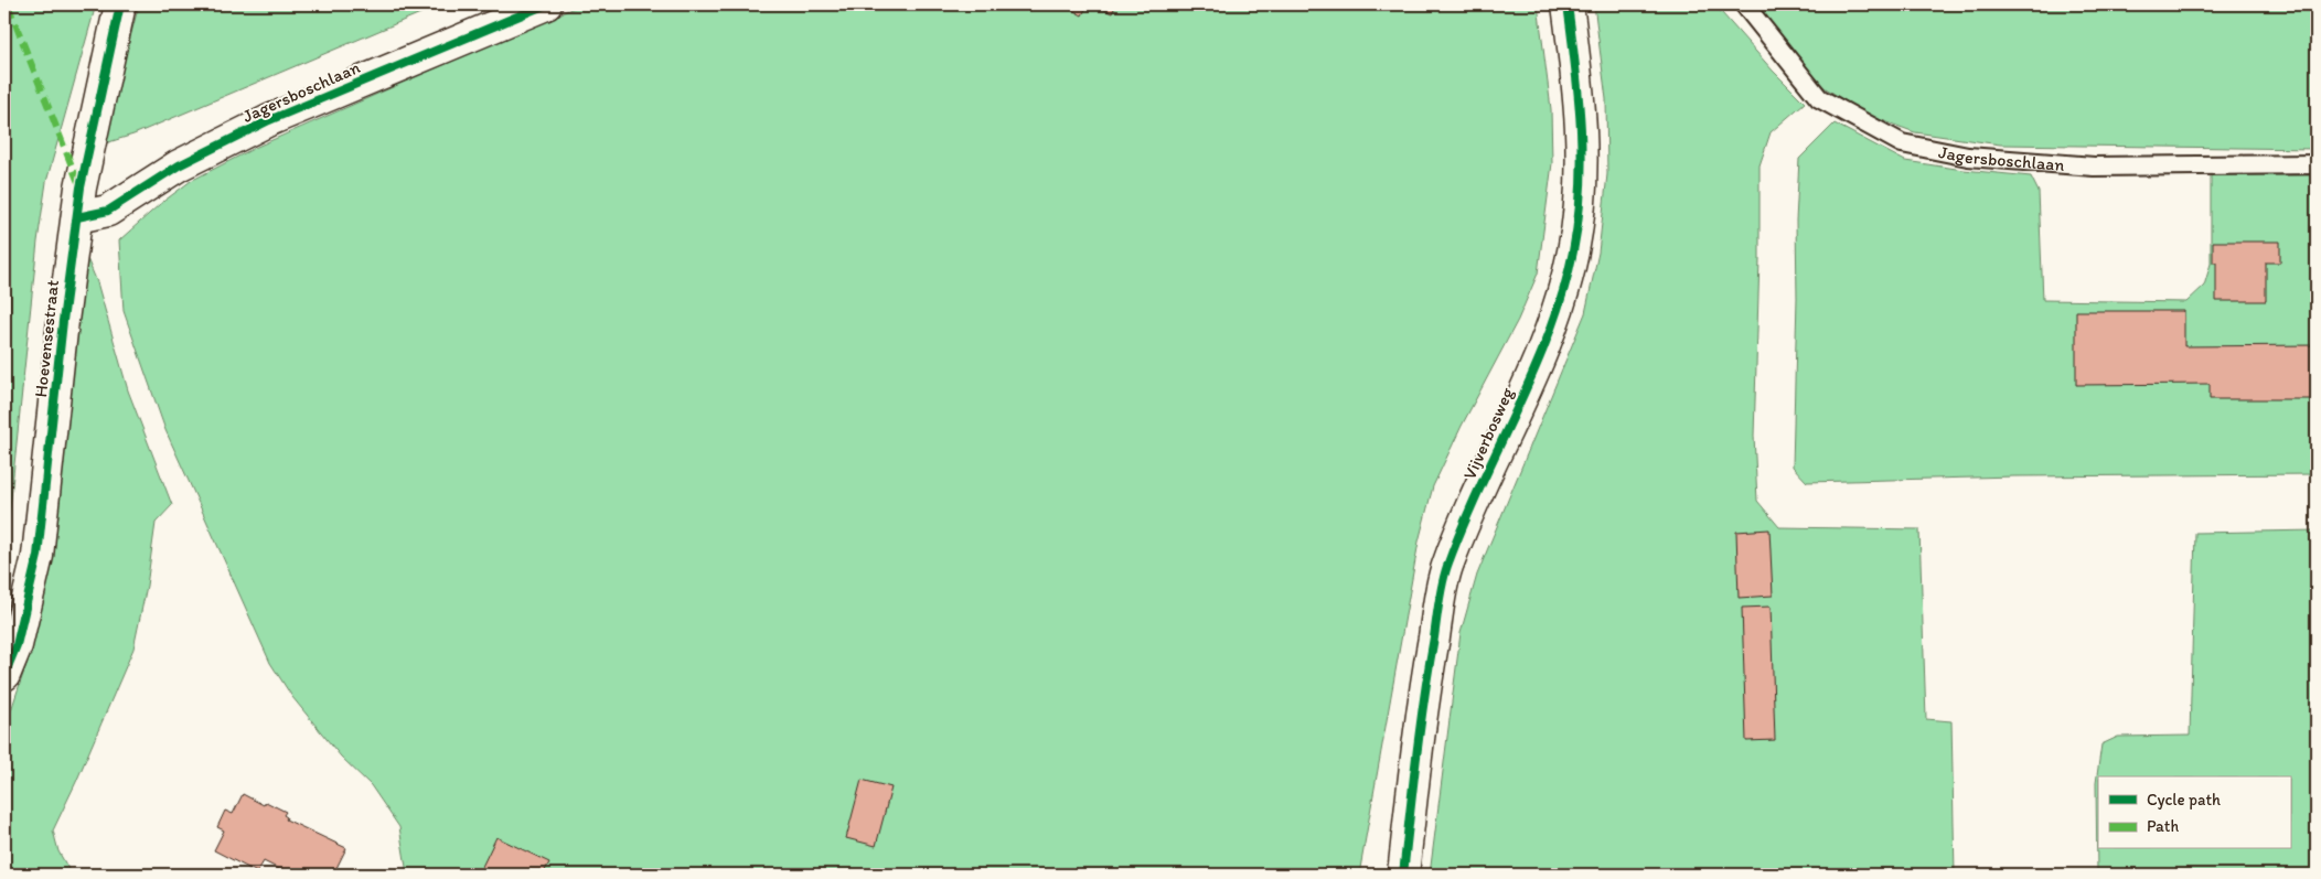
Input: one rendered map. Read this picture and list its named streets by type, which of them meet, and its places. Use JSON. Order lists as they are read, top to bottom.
{
  "streets": {
    "street": ["Jagersboschlaan", "Hoevensestraat", "Vijverbosweg"]
  },
  "crossings": [
    ["Jagersboschlaan", "Hoevensestraat"]
  ],
  "legend": ["Cycle path", "Path"]
}
